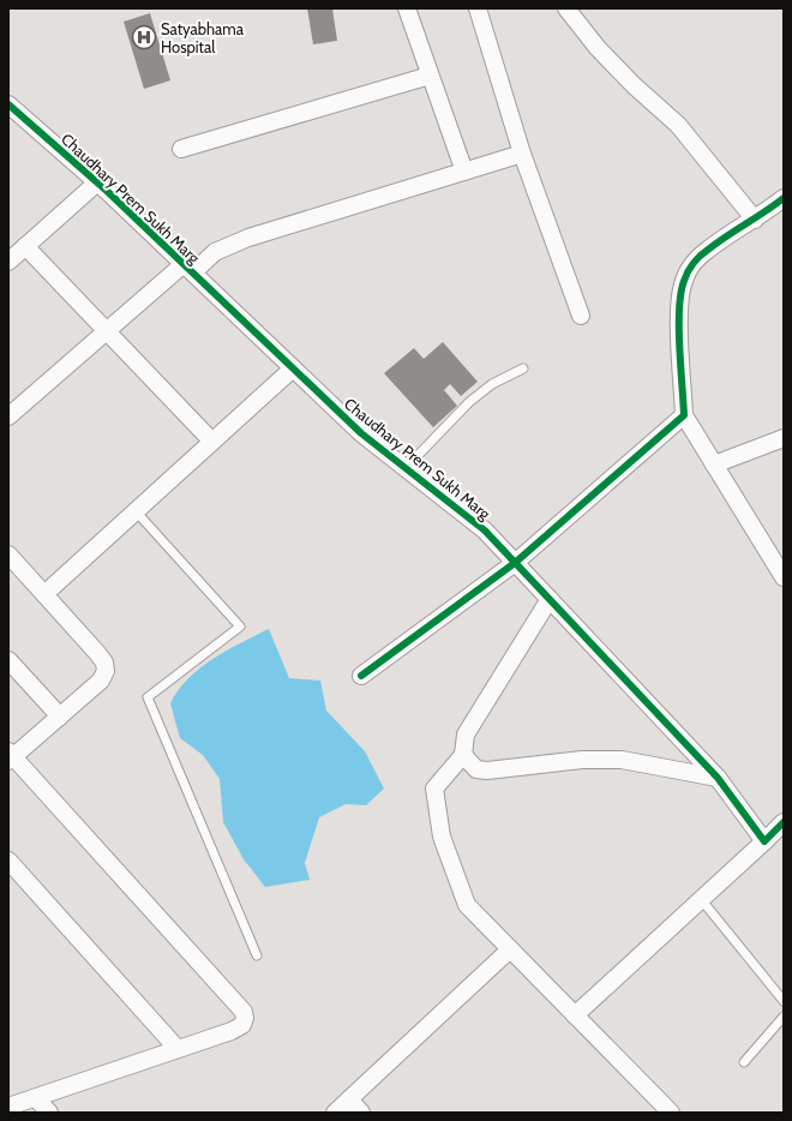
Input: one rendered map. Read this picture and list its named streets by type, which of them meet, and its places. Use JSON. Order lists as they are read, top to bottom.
{
  "streets": {
    "street": ["Chaudhary Prem Sukh Marg"]
  },
  "places": {
    "hospital": ["Satyabhama Hospital"]
  }
}
